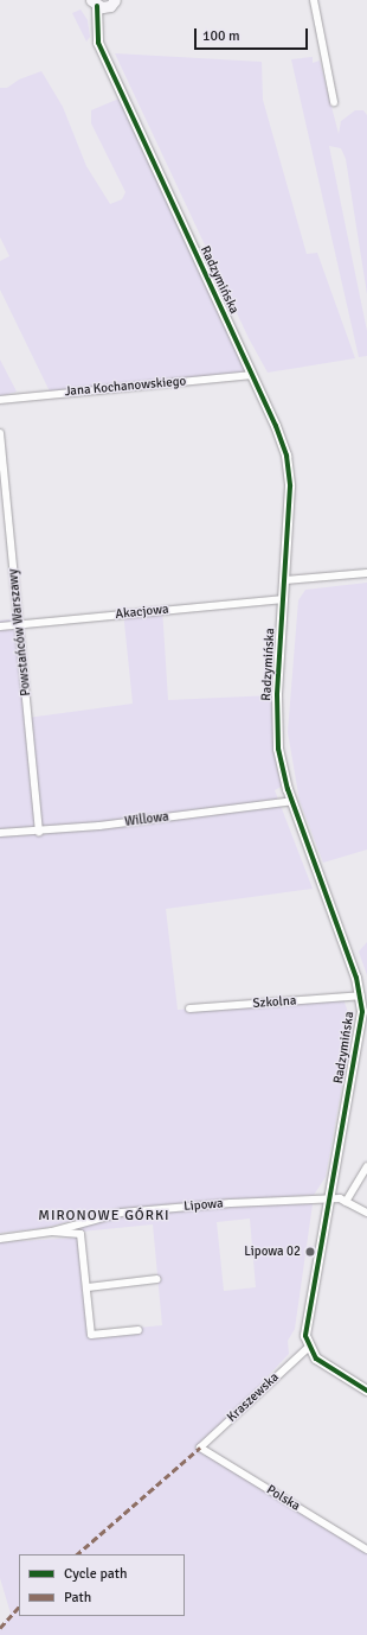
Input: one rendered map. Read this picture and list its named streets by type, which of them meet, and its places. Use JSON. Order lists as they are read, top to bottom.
{
  "streets": {
    "street": [
      "Radzymińska",
      "Jana Kochanowskiego",
      "Akacjowa",
      "Powstańców Warszawy",
      "Willowa",
      "Szkolna",
      "Lipowa",
      "Kraszewska",
      "Polska"
    ]
  },
  "crossings": [
    ["Radzymińska", "Jana Kochanowskiego"],
    ["Radzymińska", "Akacjowa"],
    ["Radzymińska", "Willowa"],
    ["Radzymińska", "Szkolna"],
    ["Radzymińska", "Lipowa"],
    ["Radzymińska", "Kraszewska"],
    ["Akacjowa", "Powstańców Warszawy"],
    ["Powstańców Warszawy", "Willowa"],
    ["Kraszewska", "Polska"]
  ],
  "districts": ["MIRONOWE GÓRKI"],
  "places": ["Lipowa 02"],
  "legend": ["Cycle path", "Path"],
  "scale_bar": "100 m"
}
